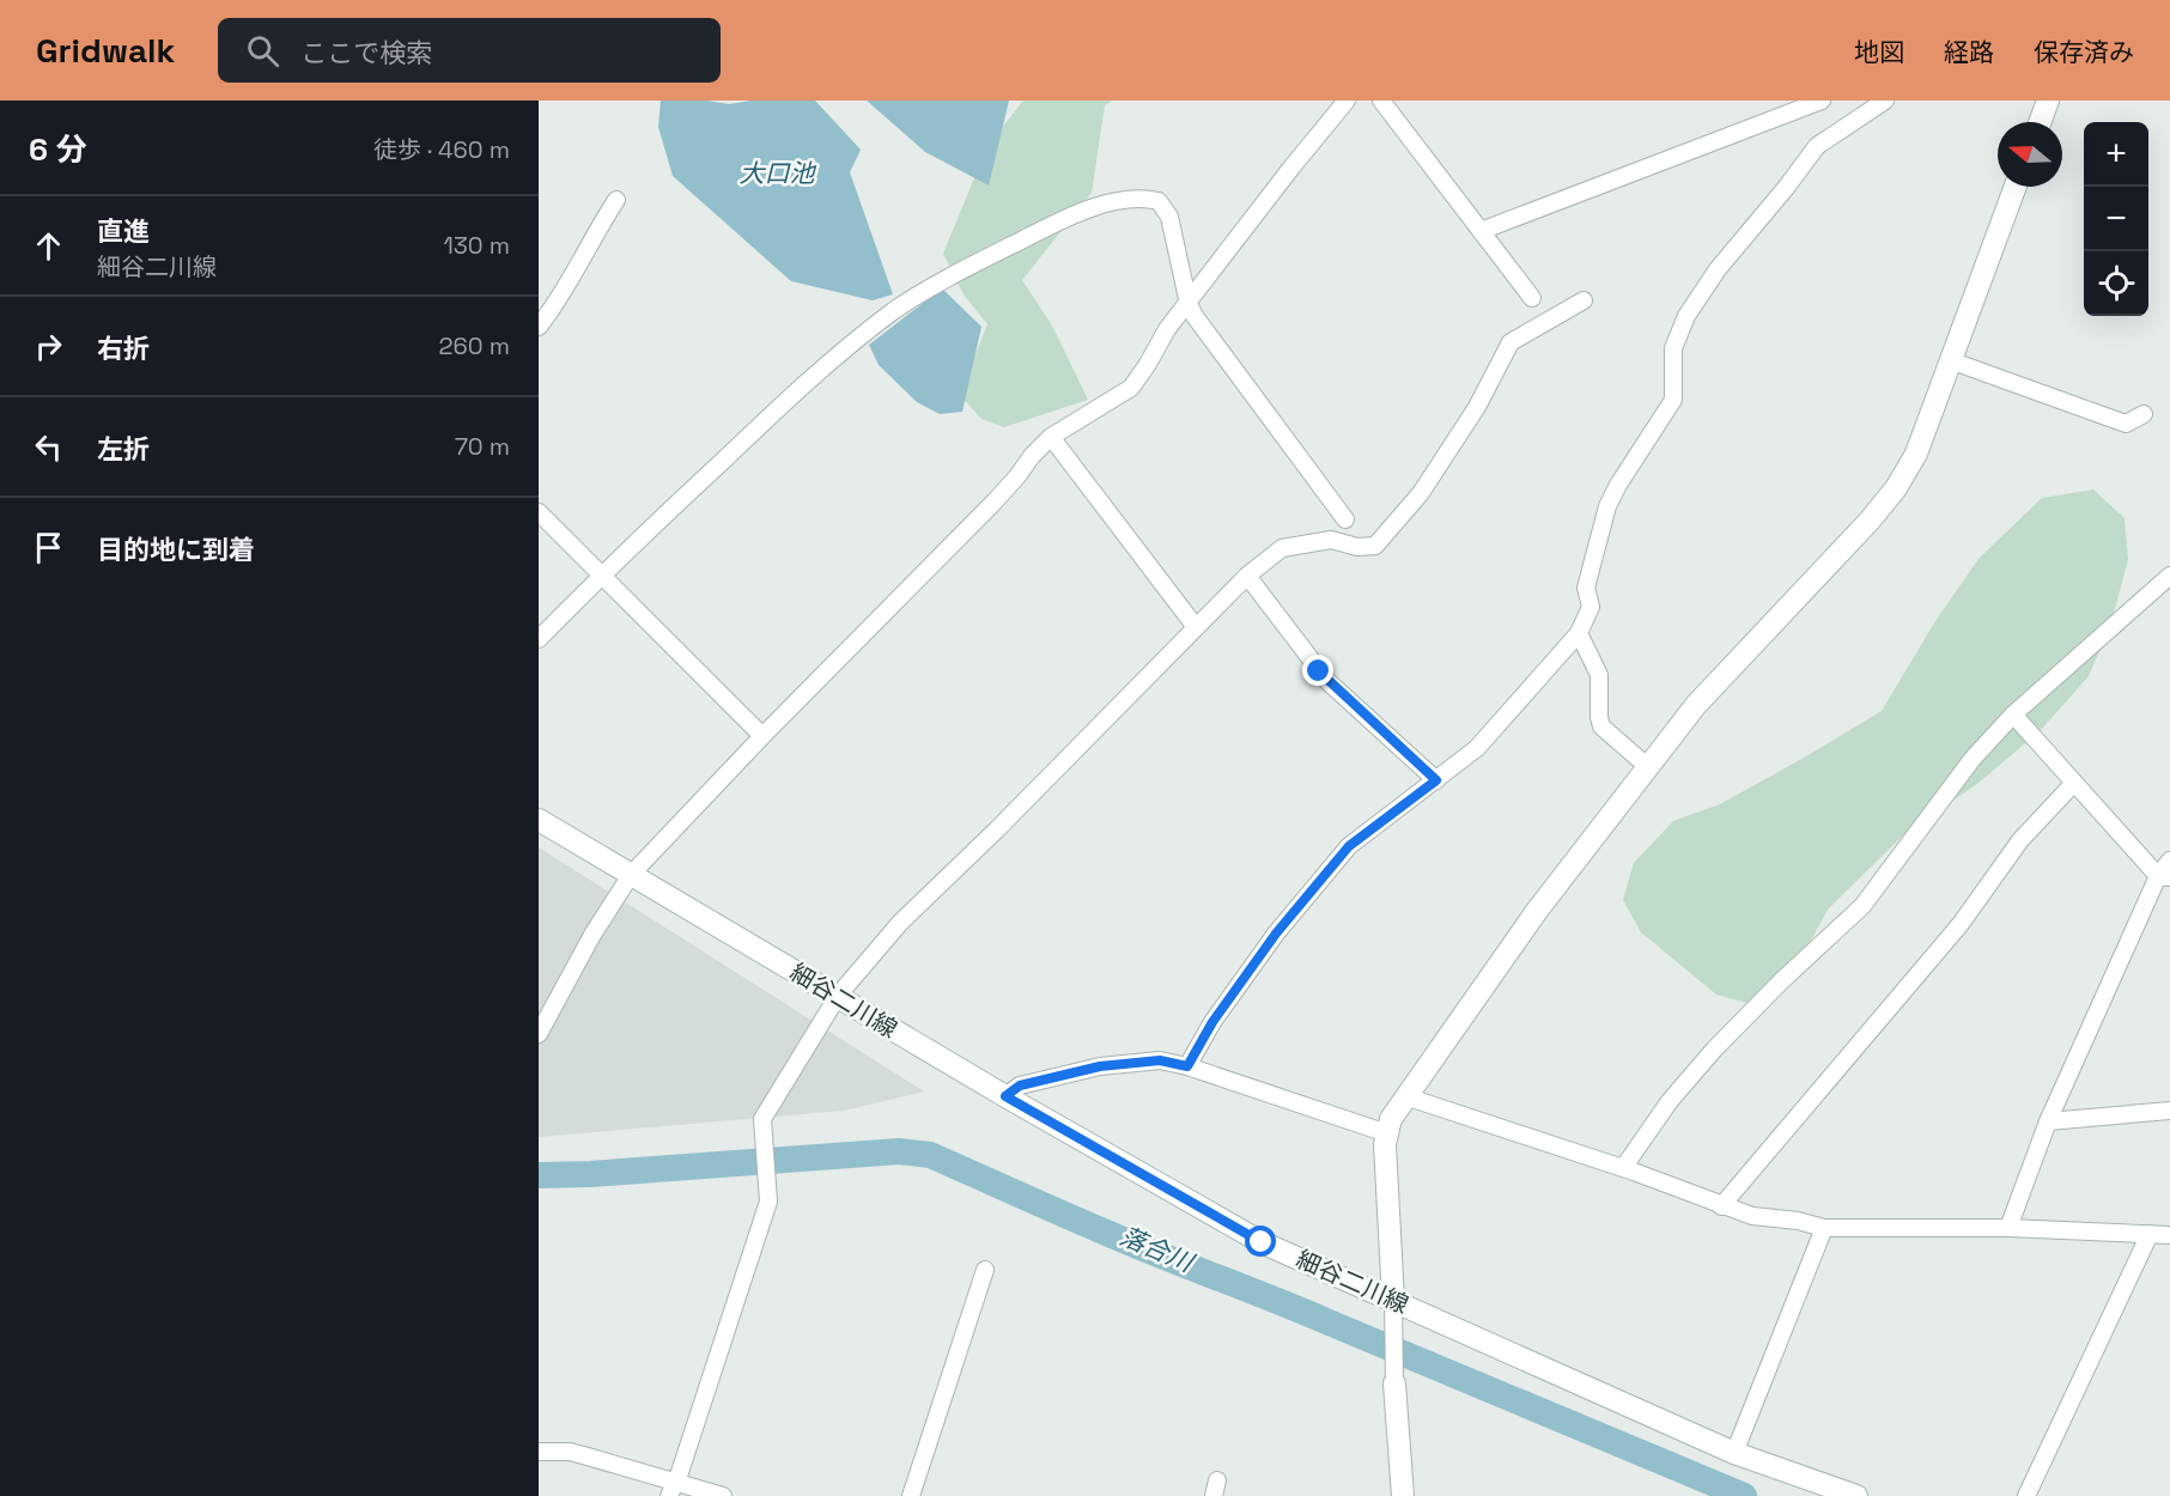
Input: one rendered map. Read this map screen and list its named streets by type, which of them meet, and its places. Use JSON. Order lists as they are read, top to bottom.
{
  "streets": {
    "main road": ["細谷二川線"]
  },
  "water": ["大口池", "落合川"],
  "north": "left",
  "page": {
    "header": "Gridwalk",
    "search": "ここで検索",
    "nav": ["地図", "経路", "保存済み"],
    "heading": ["6 分", "徒歩 · 460 m"],
    "map_buttons": ["+", "−"],
    "list": [
      ["直進", "細谷二川線", "130 m"],
      ["右折", "260 m"],
      ["左折", "70 m"],
      "目的地に到着"
    ]
  }
}
